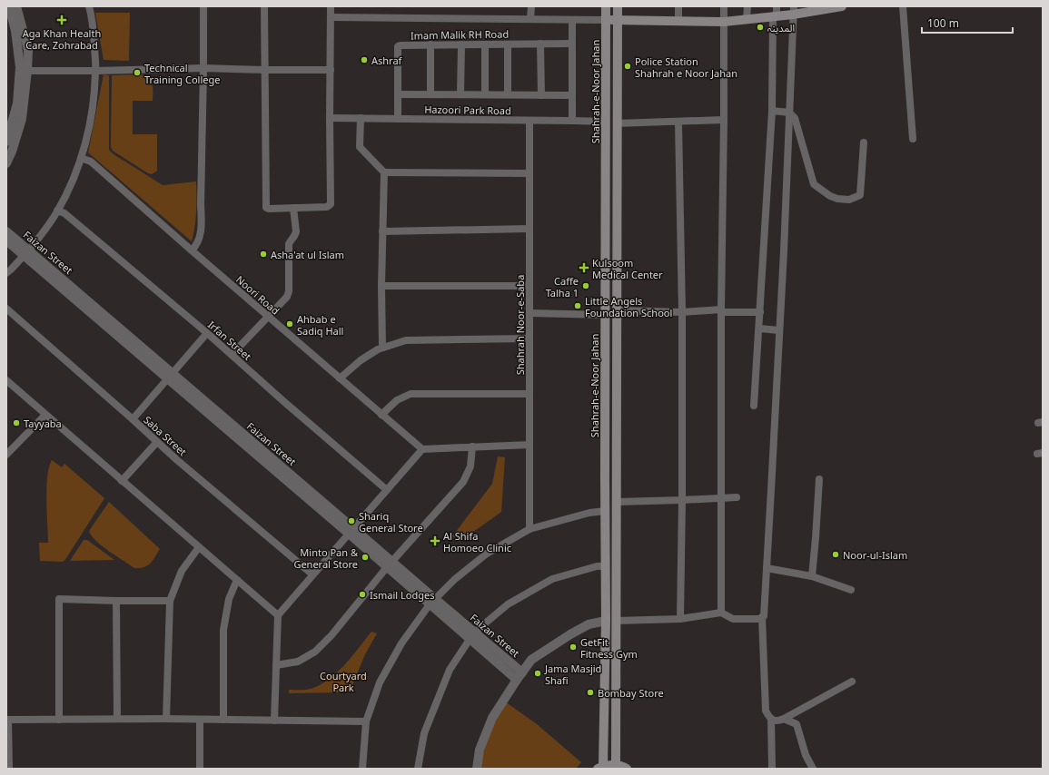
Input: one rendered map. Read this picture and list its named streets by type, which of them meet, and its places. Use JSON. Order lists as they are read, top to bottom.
{
  "streets": {
    "main road": ["Shahrah-e-Noor Jahan"],
    "street": [
      "Imam Malik RH Road",
      "Hazoori Park Road",
      "Faizan Street",
      "Noori Road",
      "Shahrah Noor-e-Saba",
      "Irfan Street",
      "Saba Street"
    ]
  },
  "crossings": [
    ["Imam Malik RH Road", "Hazoori Park Road"],
    ["Shahrah-e-Noor Jahan", "Hazoori Park Road"],
    ["Hazoori Park Road", "Shahrah Noor-e-Saba"]
  ],
  "parks": ["Courtyard Park"],
  "places": {
    "health": ["Aga Khan Health Care, Zohrabad", "Kulsoom Medical Center", "Al Shifa Homoeo Clinic"],
    "other": [
      "المدینہ",
      "Ashraf",
      "Police Station Shahrah e Noor Jahan",
      "Technical Training College",
      "Asha'at ul Islam",
      "Caffe Talha 1",
      "Little Angels Foundation School",
      "Ahbab e Sadiq Hall",
      "Tayyaba",
      "Shariq General Store",
      "Noor-ul-Islam",
      "Minto Pan & General Store",
      "Ismail Lodges",
      "GetFit Fitness Gym",
      "Jama Masjid Shafi",
      "Bombay Store"
    ]
  },
  "scale_bar": "100 m"
}
